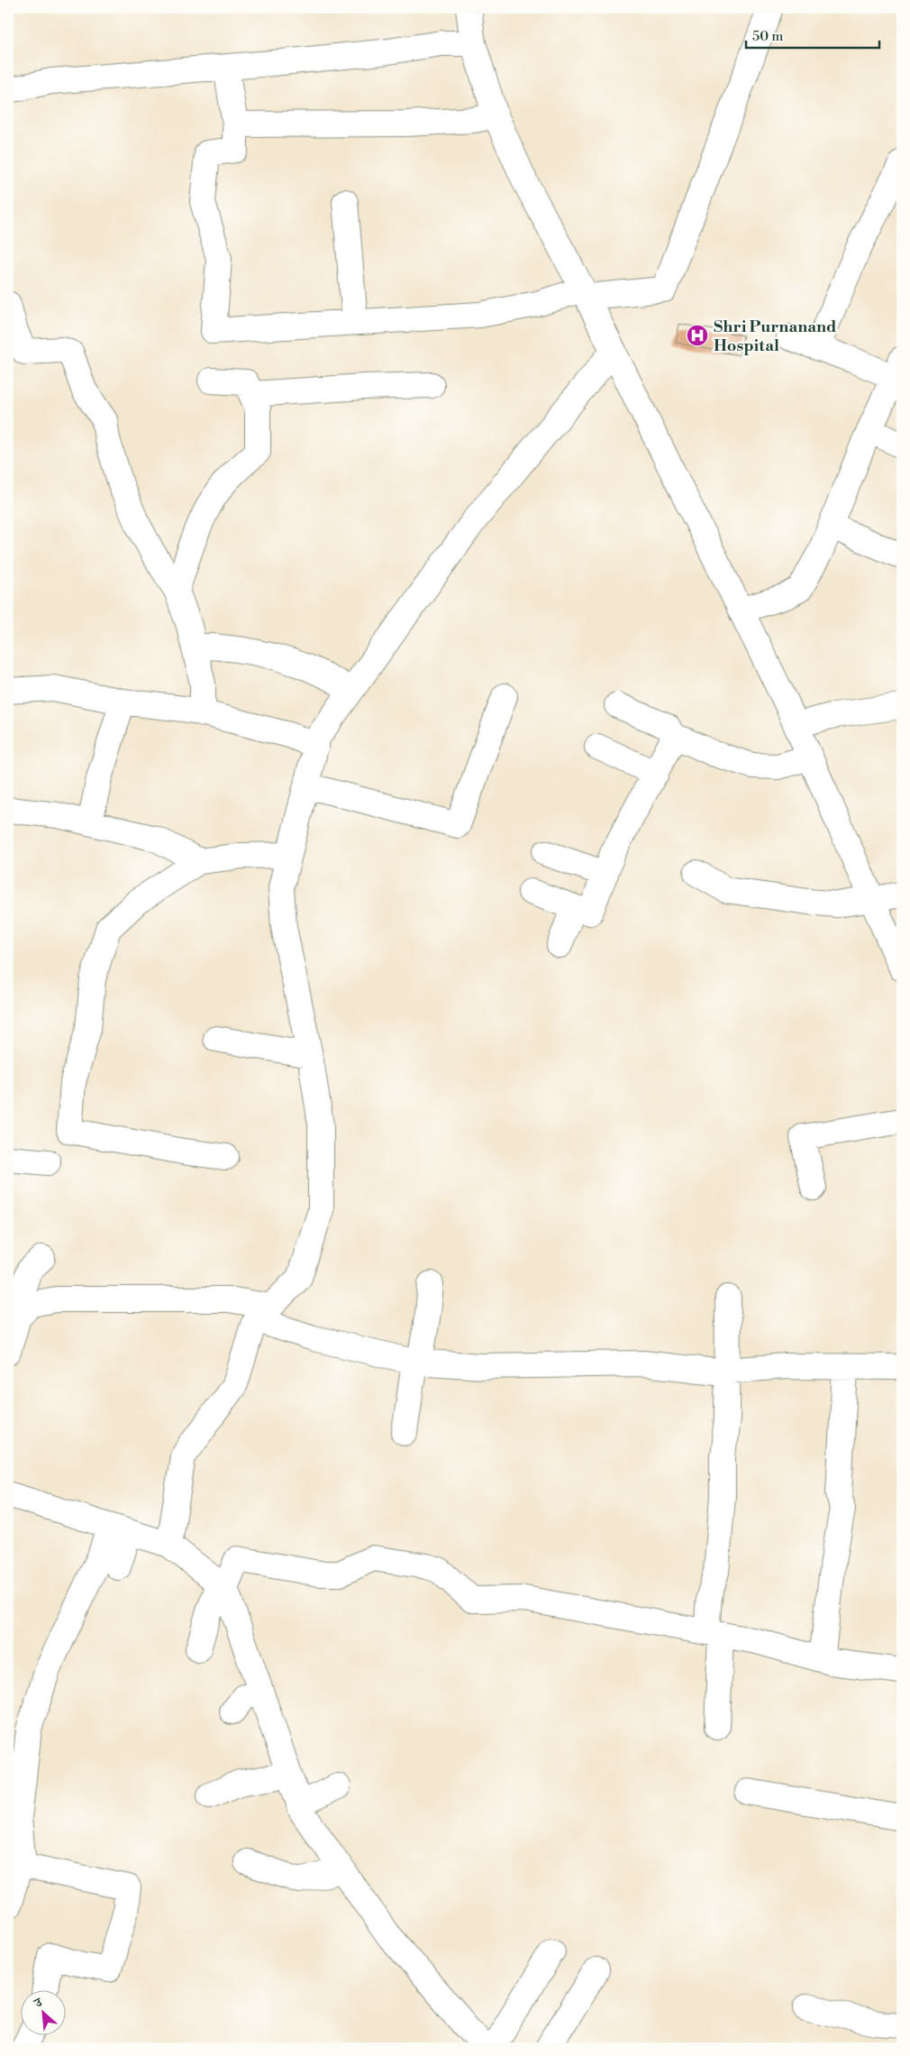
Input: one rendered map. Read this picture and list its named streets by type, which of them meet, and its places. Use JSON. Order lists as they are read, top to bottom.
{
  "places": {
    "hospital": ["Shri Purnanand Hospital"]
  },
  "scale_bar": "50 m",
  "north": "top left"
}
